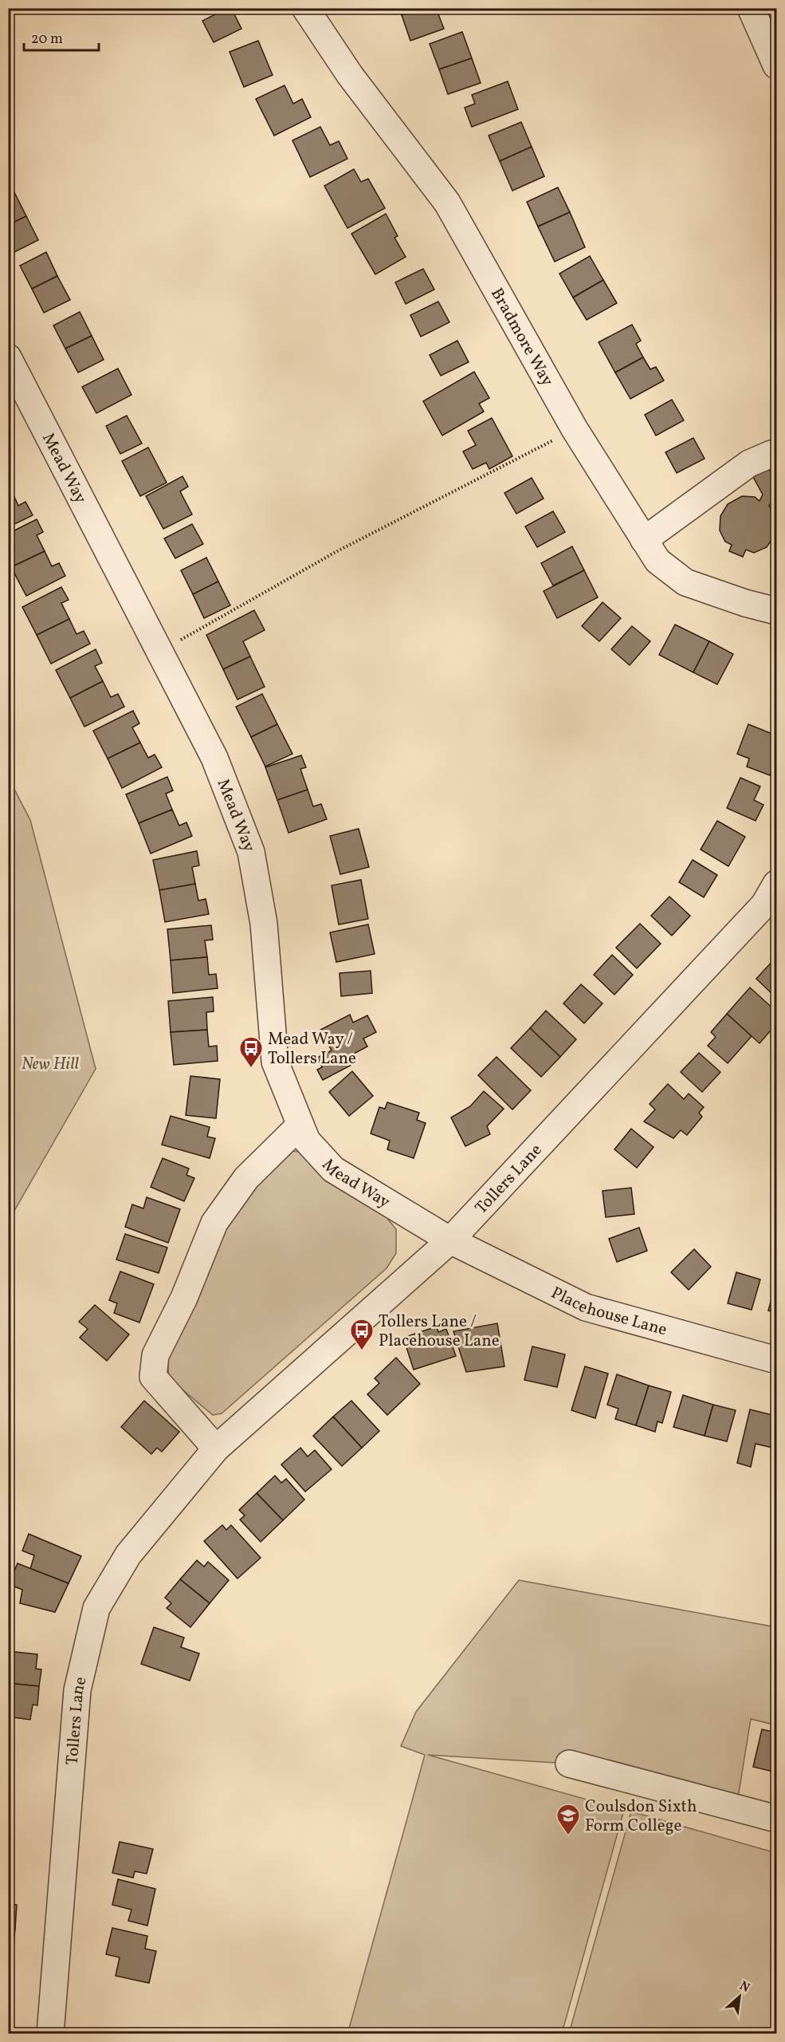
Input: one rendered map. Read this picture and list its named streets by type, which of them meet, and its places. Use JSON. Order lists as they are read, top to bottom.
{
  "streets": {
    "street": [
      "Bradmore Way",
      "Mead Way",
      "Tollers Lane",
      "Placehouse Lane"
    ]
  },
  "crossings": [
    ["Mead Way", "Tollers Lane"],
    ["Mead Way", "Placehouse Lane"],
    ["Tollers Lane", "Placehouse Lane"]
  ],
  "parks": ["New Hill"],
  "places": {
    "bus stop": ["Mead Way / Tollers Lane", "Tollers Lane / Placehouse Lane"],
    "school or university": ["Coulsdon Sixth Form College"]
  },
  "scale_bar": "20 m",
  "north": "top right"
}
